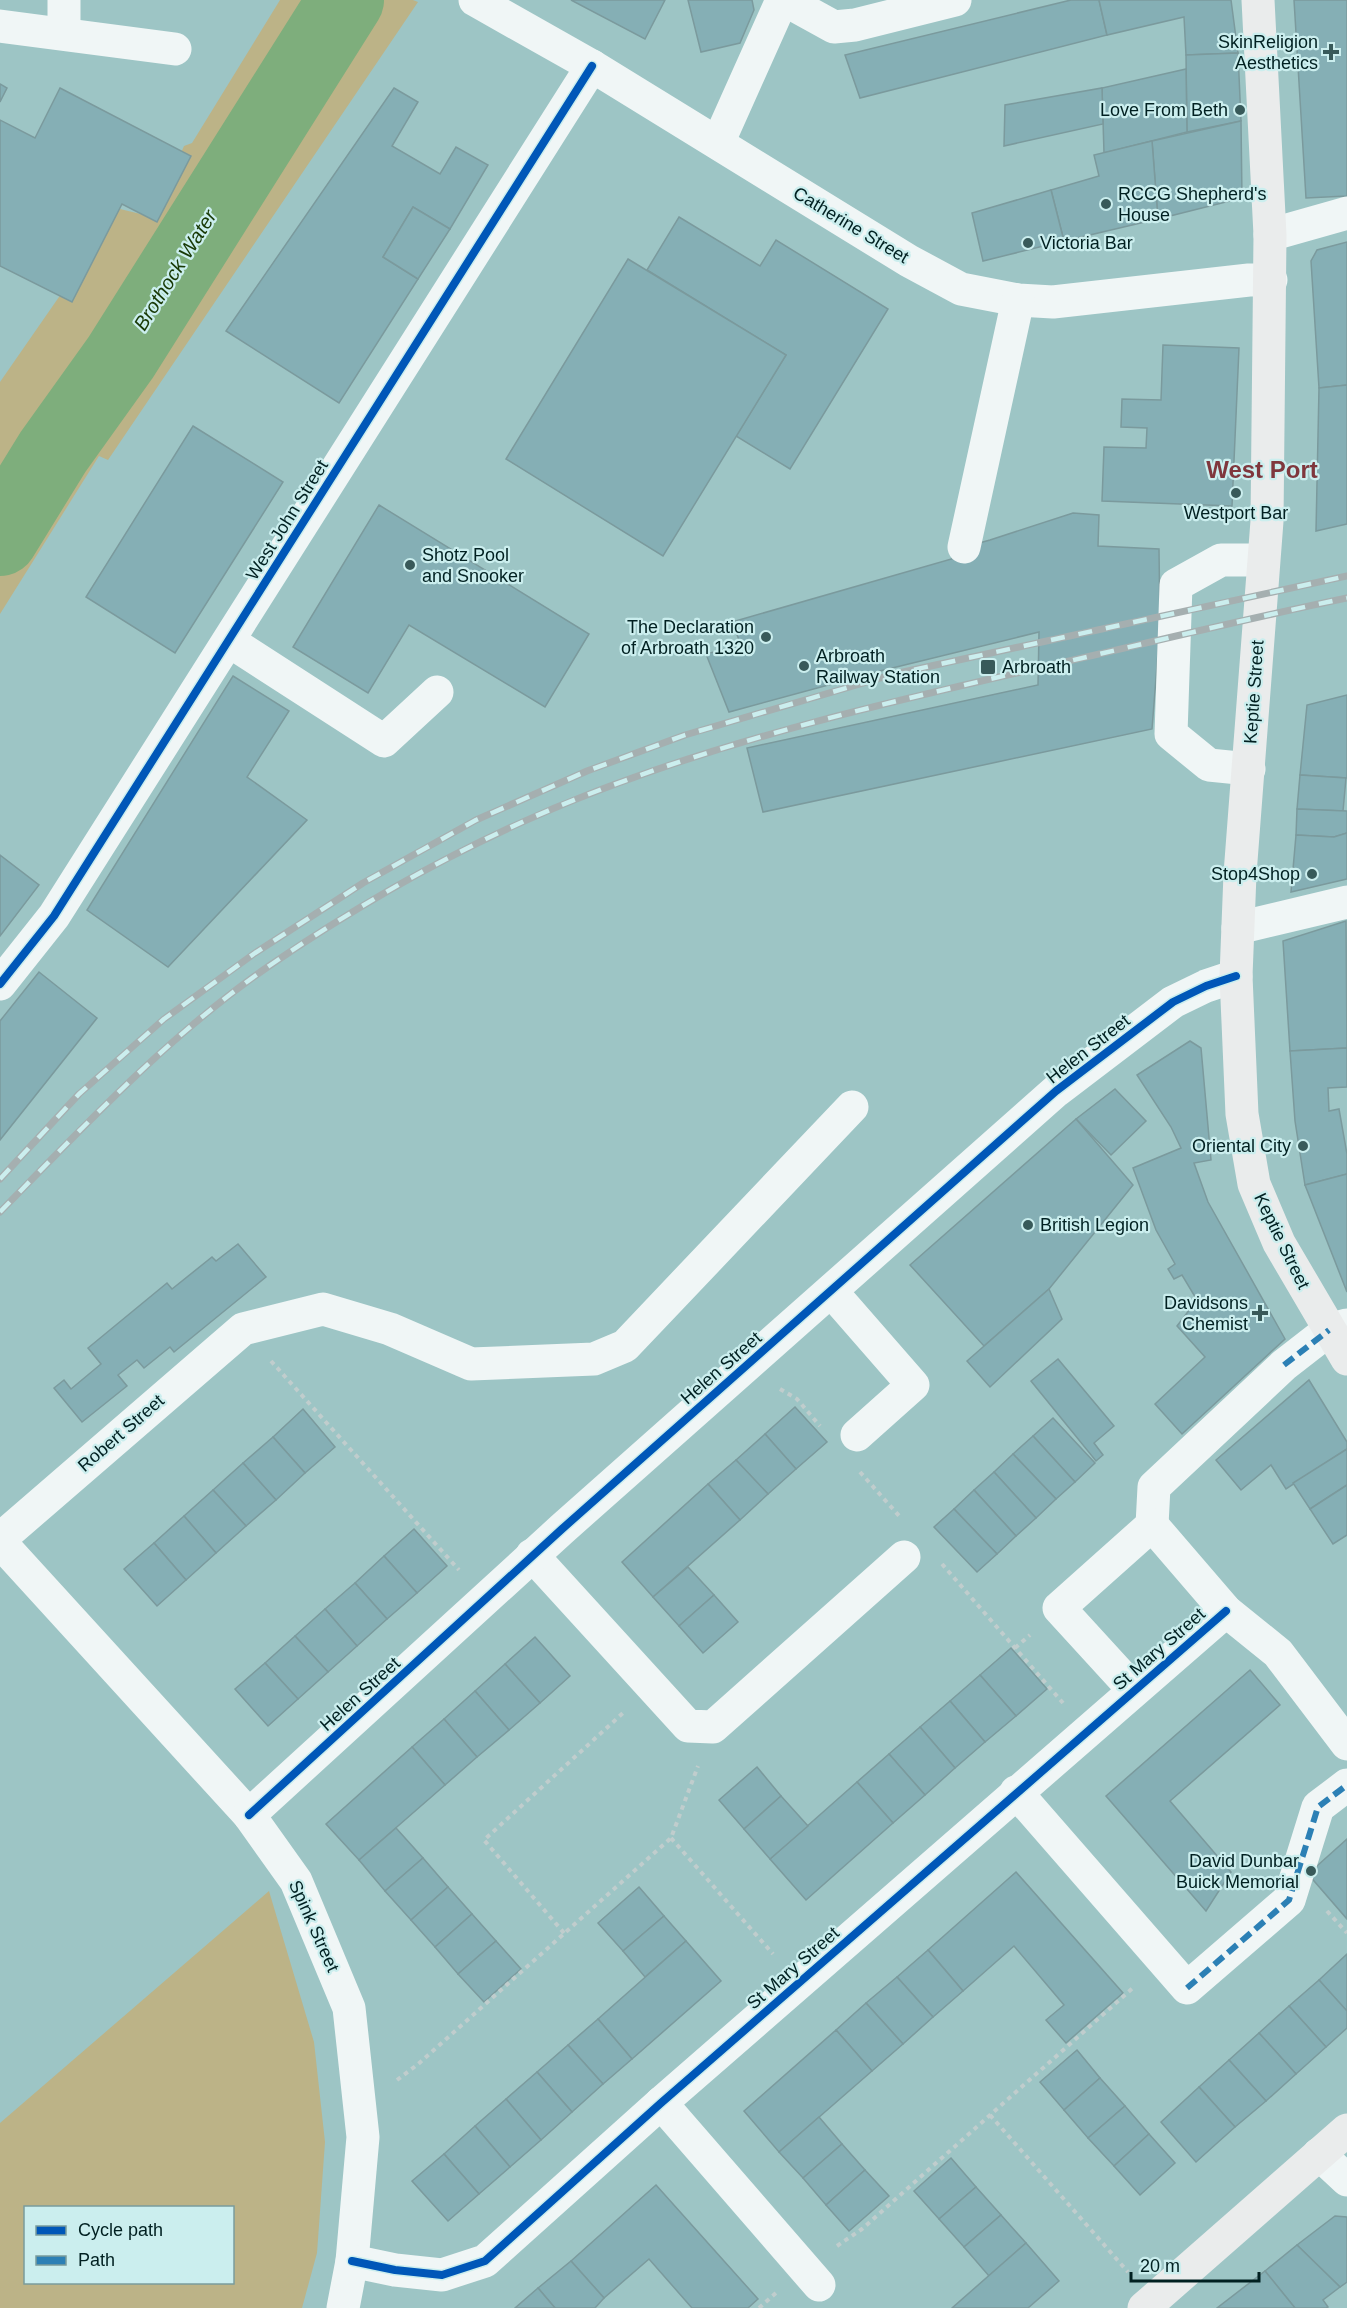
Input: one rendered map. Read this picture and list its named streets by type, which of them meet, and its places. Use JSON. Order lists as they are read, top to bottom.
{
  "streets": {
    "main road": ["Keptie Street"],
    "street": [
      "Catherine Street",
      "West John Street",
      "Helen Street",
      "Robert Street",
      "St Mary Street",
      "Spink Street"
    ]
  },
  "crossings": [
    ["Catherine Street", "West John Street"],
    ["Catherine Street", "Keptie Street"],
    ["Keptie Street", "Helen Street"],
    ["Helen Street", "Spink Street"],
    ["Robert Street", "Spink Street"],
    ["St Mary Street", "Spink Street"]
  ],
  "districts": ["West Port"],
  "water": ["Brothock Water"],
  "places": {
    "health": ["SkinReligion Aesthetics", "Davidsons Chemist"],
    "other": [
      "Love From Beth",
      "RCCG Shepherd's House",
      "Victoria Bar",
      "Westport Bar",
      "Shotz Pool and Snooker",
      "The Declaration of Arbroath 1320",
      "Arbroath Railway Station",
      "Stop4Shop",
      "Oriental City",
      "British Legion",
      "David Dunbar Buick Memorial"
    ],
    "transit": ["Arbroath"]
  },
  "legend": ["Cycle path", "Path"],
  "scale_bar": "20 m"
}
